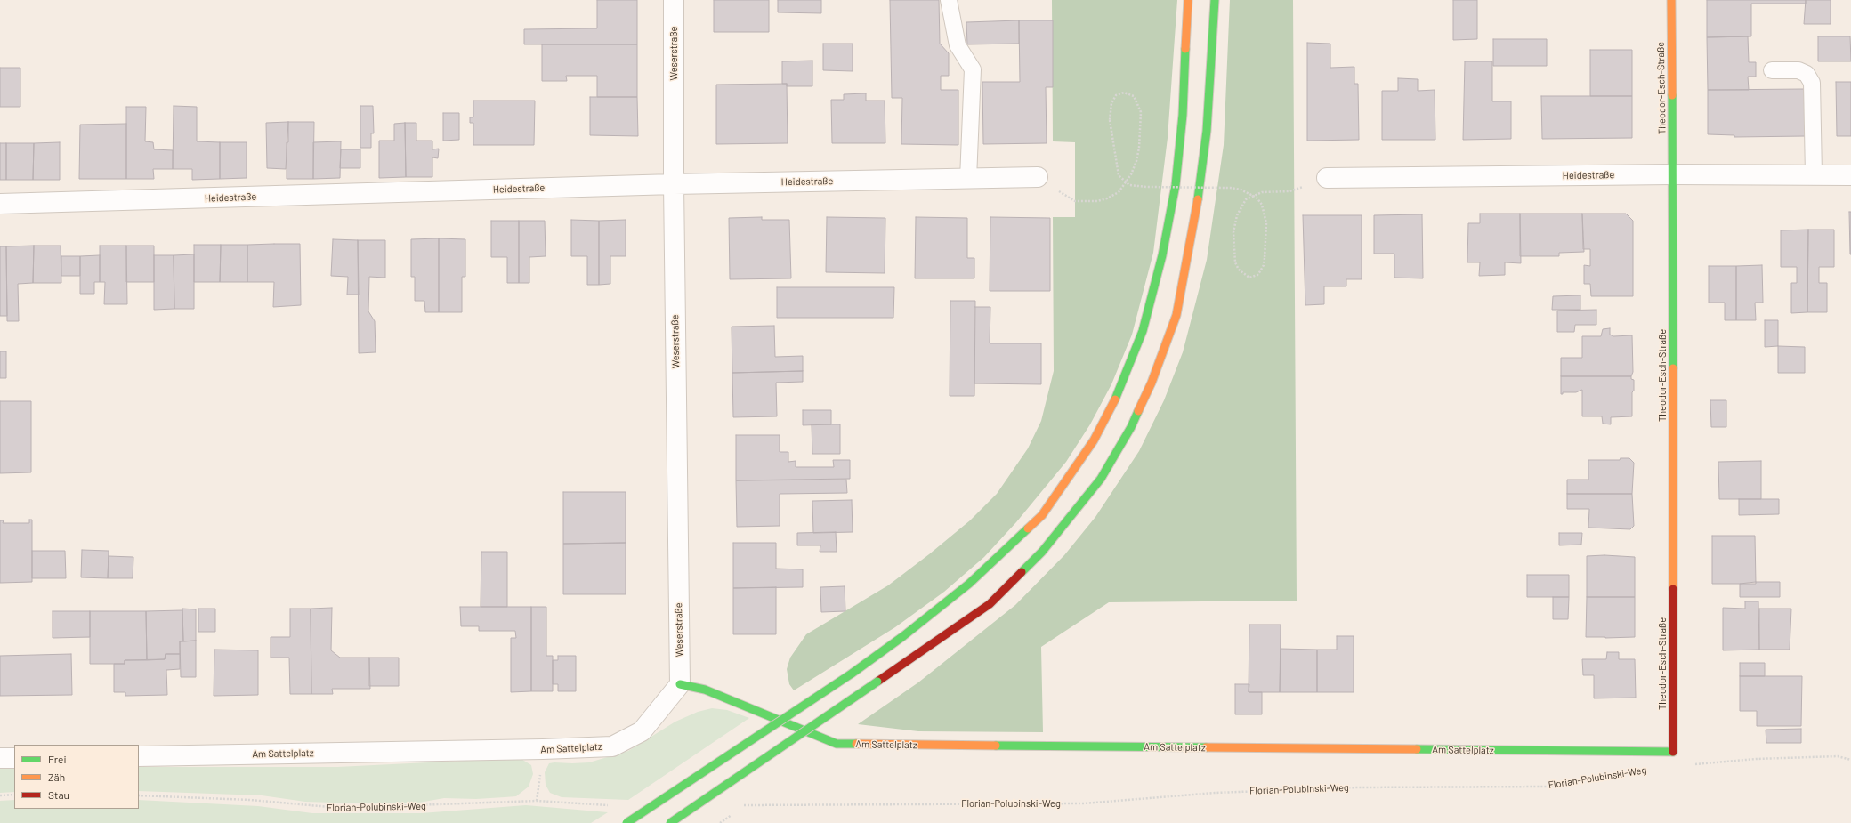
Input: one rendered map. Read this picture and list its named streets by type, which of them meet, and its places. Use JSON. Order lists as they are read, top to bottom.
{
  "streets": {
    "main road": ["Theodor-Esch-Straße", "Am Sattelplatz"],
    "street": ["Weserstraße", "Heidestraße"],
    "path": ["Florian-Polubinski-Weg"]
  },
  "crossings": [
    ["Weserstraße", "Heidestraße"],
    ["Weserstraße", "Am Sattelplatz"],
    ["Theodor-Esch-Straße", "Heidestraße"],
    ["Theodor-Esch-Straße", "Am Sattelplatz"]
  ],
  "legend": ["Frei", "Zäh", "Stau"]
}
